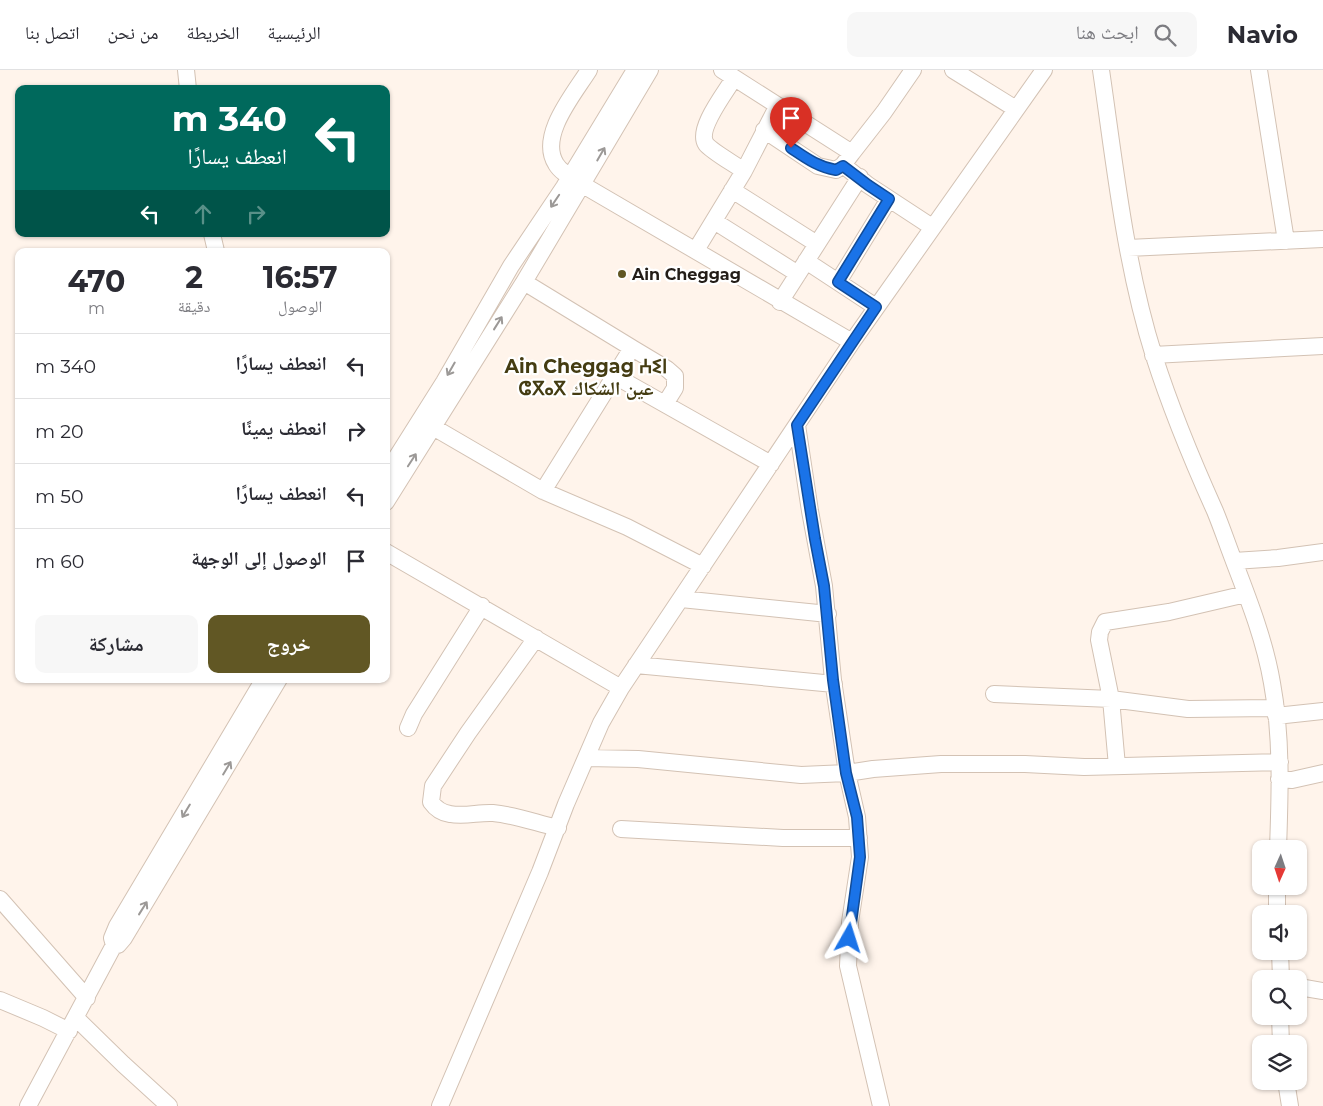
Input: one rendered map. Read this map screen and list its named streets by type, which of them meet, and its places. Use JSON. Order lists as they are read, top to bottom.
{
  "districts": ["Ain Cheggag ⵄⵉⵏ ⵛⴳⴰⴳ عين الشكاك"],
  "places": ["Ain Cheggag"],
  "north": "bottom",
  "page": {
    "header": "Navio",
    "search": "ابحث هنا",
    "nav": [
      "الرئيسية",
      "الخريطة",
      "من نحن",
      "اتصل بنا"
    ],
    "turn": ["340 m", "انعطف يسارًا"],
    "eta": [
      "16:57",
      "الوصول",
      "2",
      "دقيقة",
      "470",
      "m"
    ],
    "list": [
      {
        "name": "انعطف يسارًا",
        "value": "340 m"
      },
      {
        "name": "انعطف يمينًا",
        "value": "20 m"
      },
      {
        "name": "انعطف يسارًا",
        "value": "50 m"
      },
      {
        "name": "الوصول إلى الوجهة",
        "value": "60 m"
      }
    ],
    "buttons": ["خروج", "مشاركة"]
  }
}
